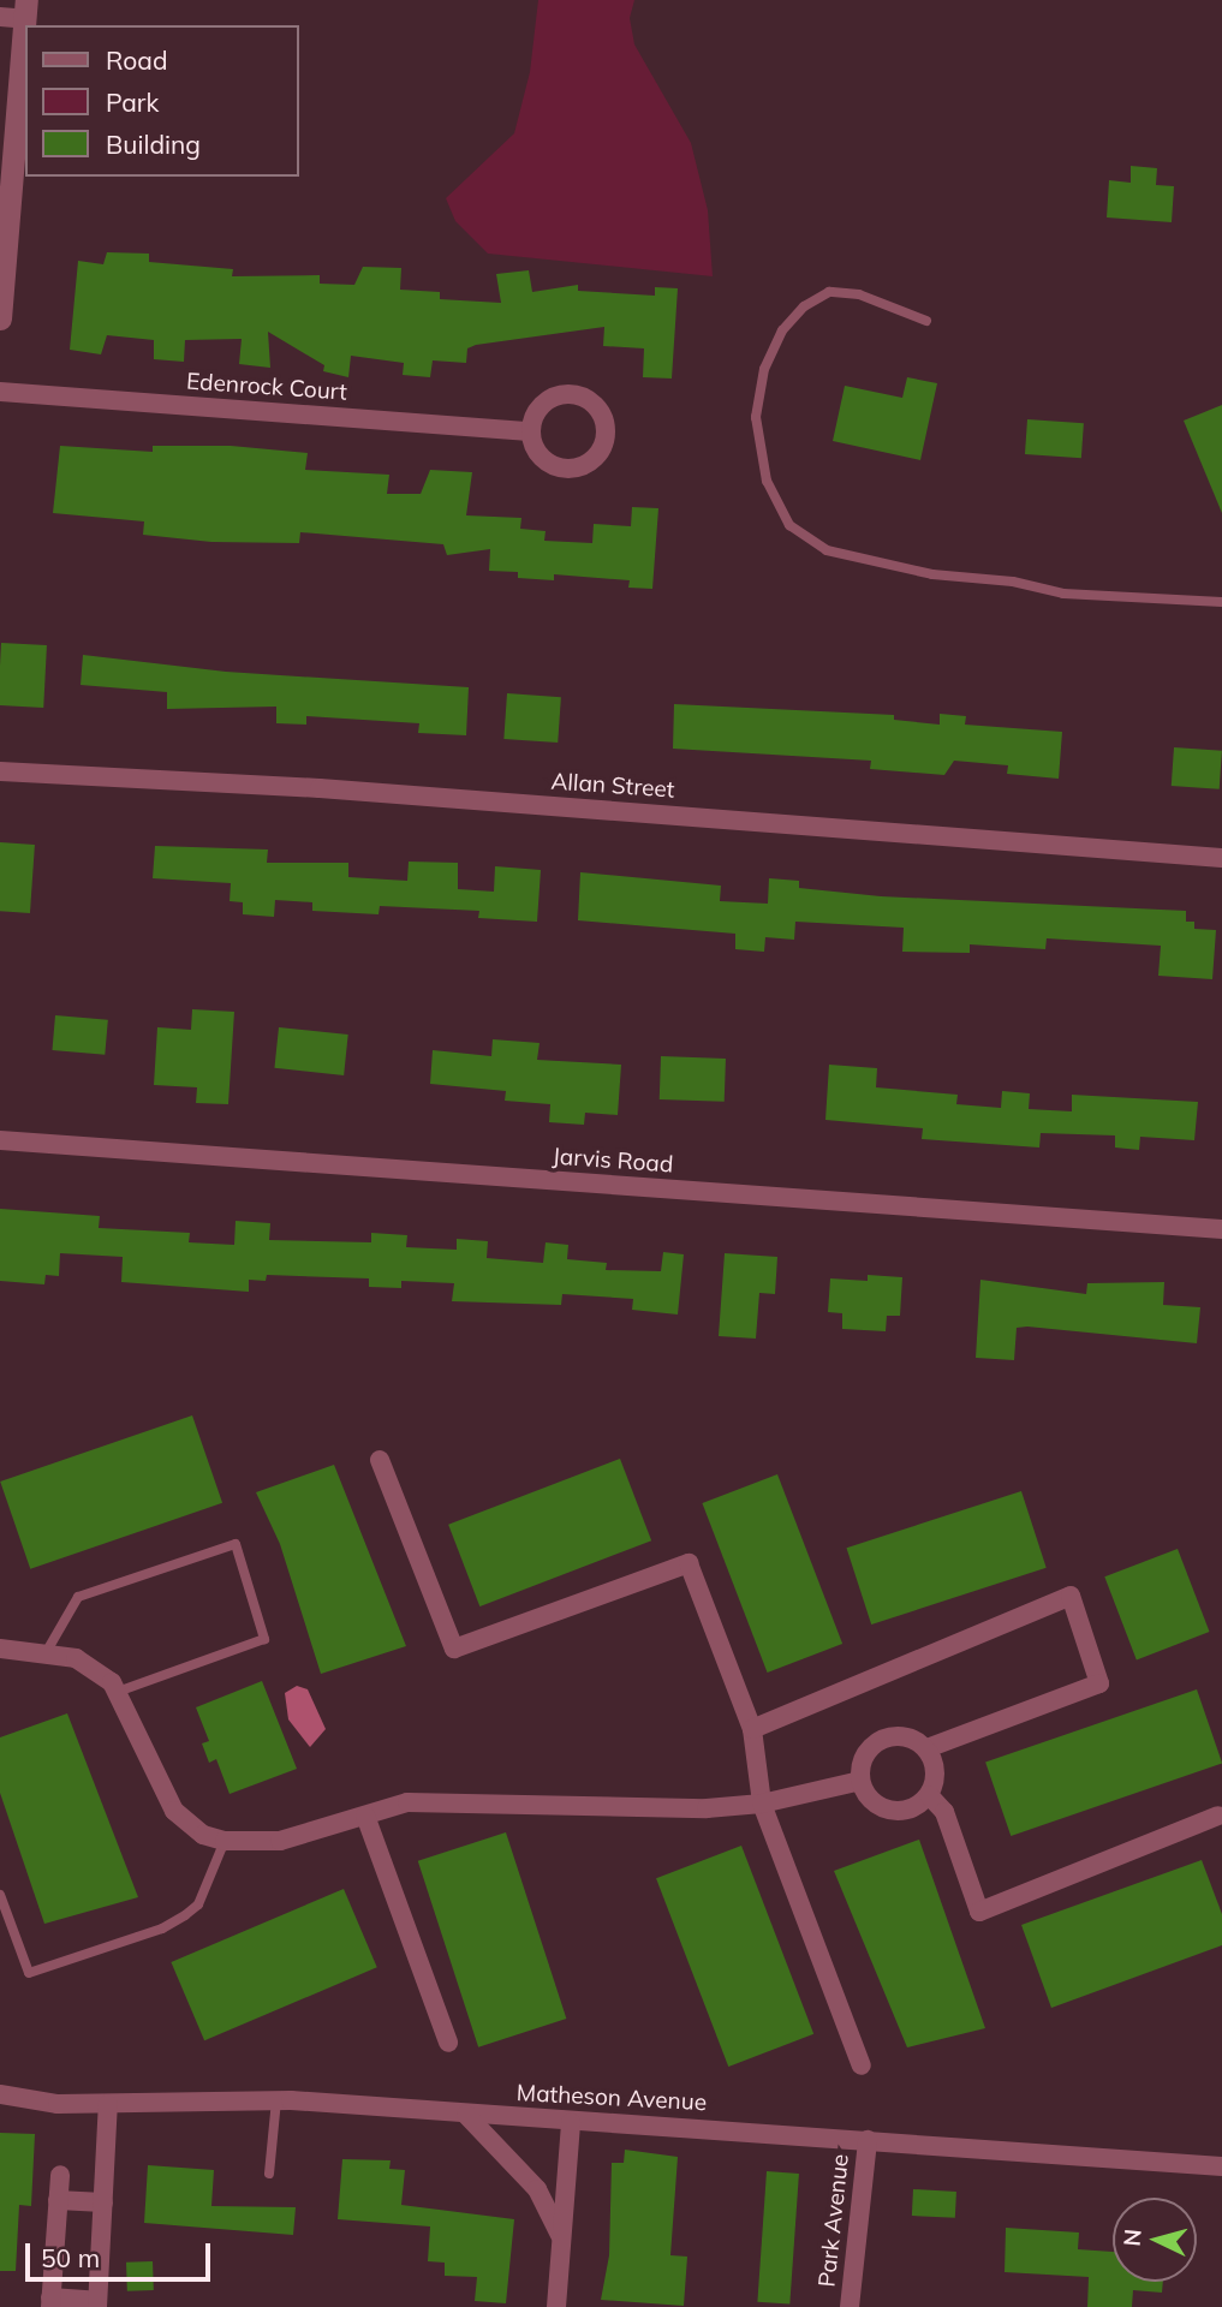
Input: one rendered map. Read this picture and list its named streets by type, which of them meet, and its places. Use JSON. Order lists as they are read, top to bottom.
{
  "streets": {
    "street": [
      "Edenrock Court",
      "Allan Street",
      "Jarvis Road",
      "Matheson Avenue",
      "Park Avenue"
    ]
  },
  "crossings": [
    ["Matheson Avenue", "Park Avenue"]
  ],
  "legend": ["Road", "Park", "Building"],
  "scale_bar": "50 m",
  "north": "left"
}
